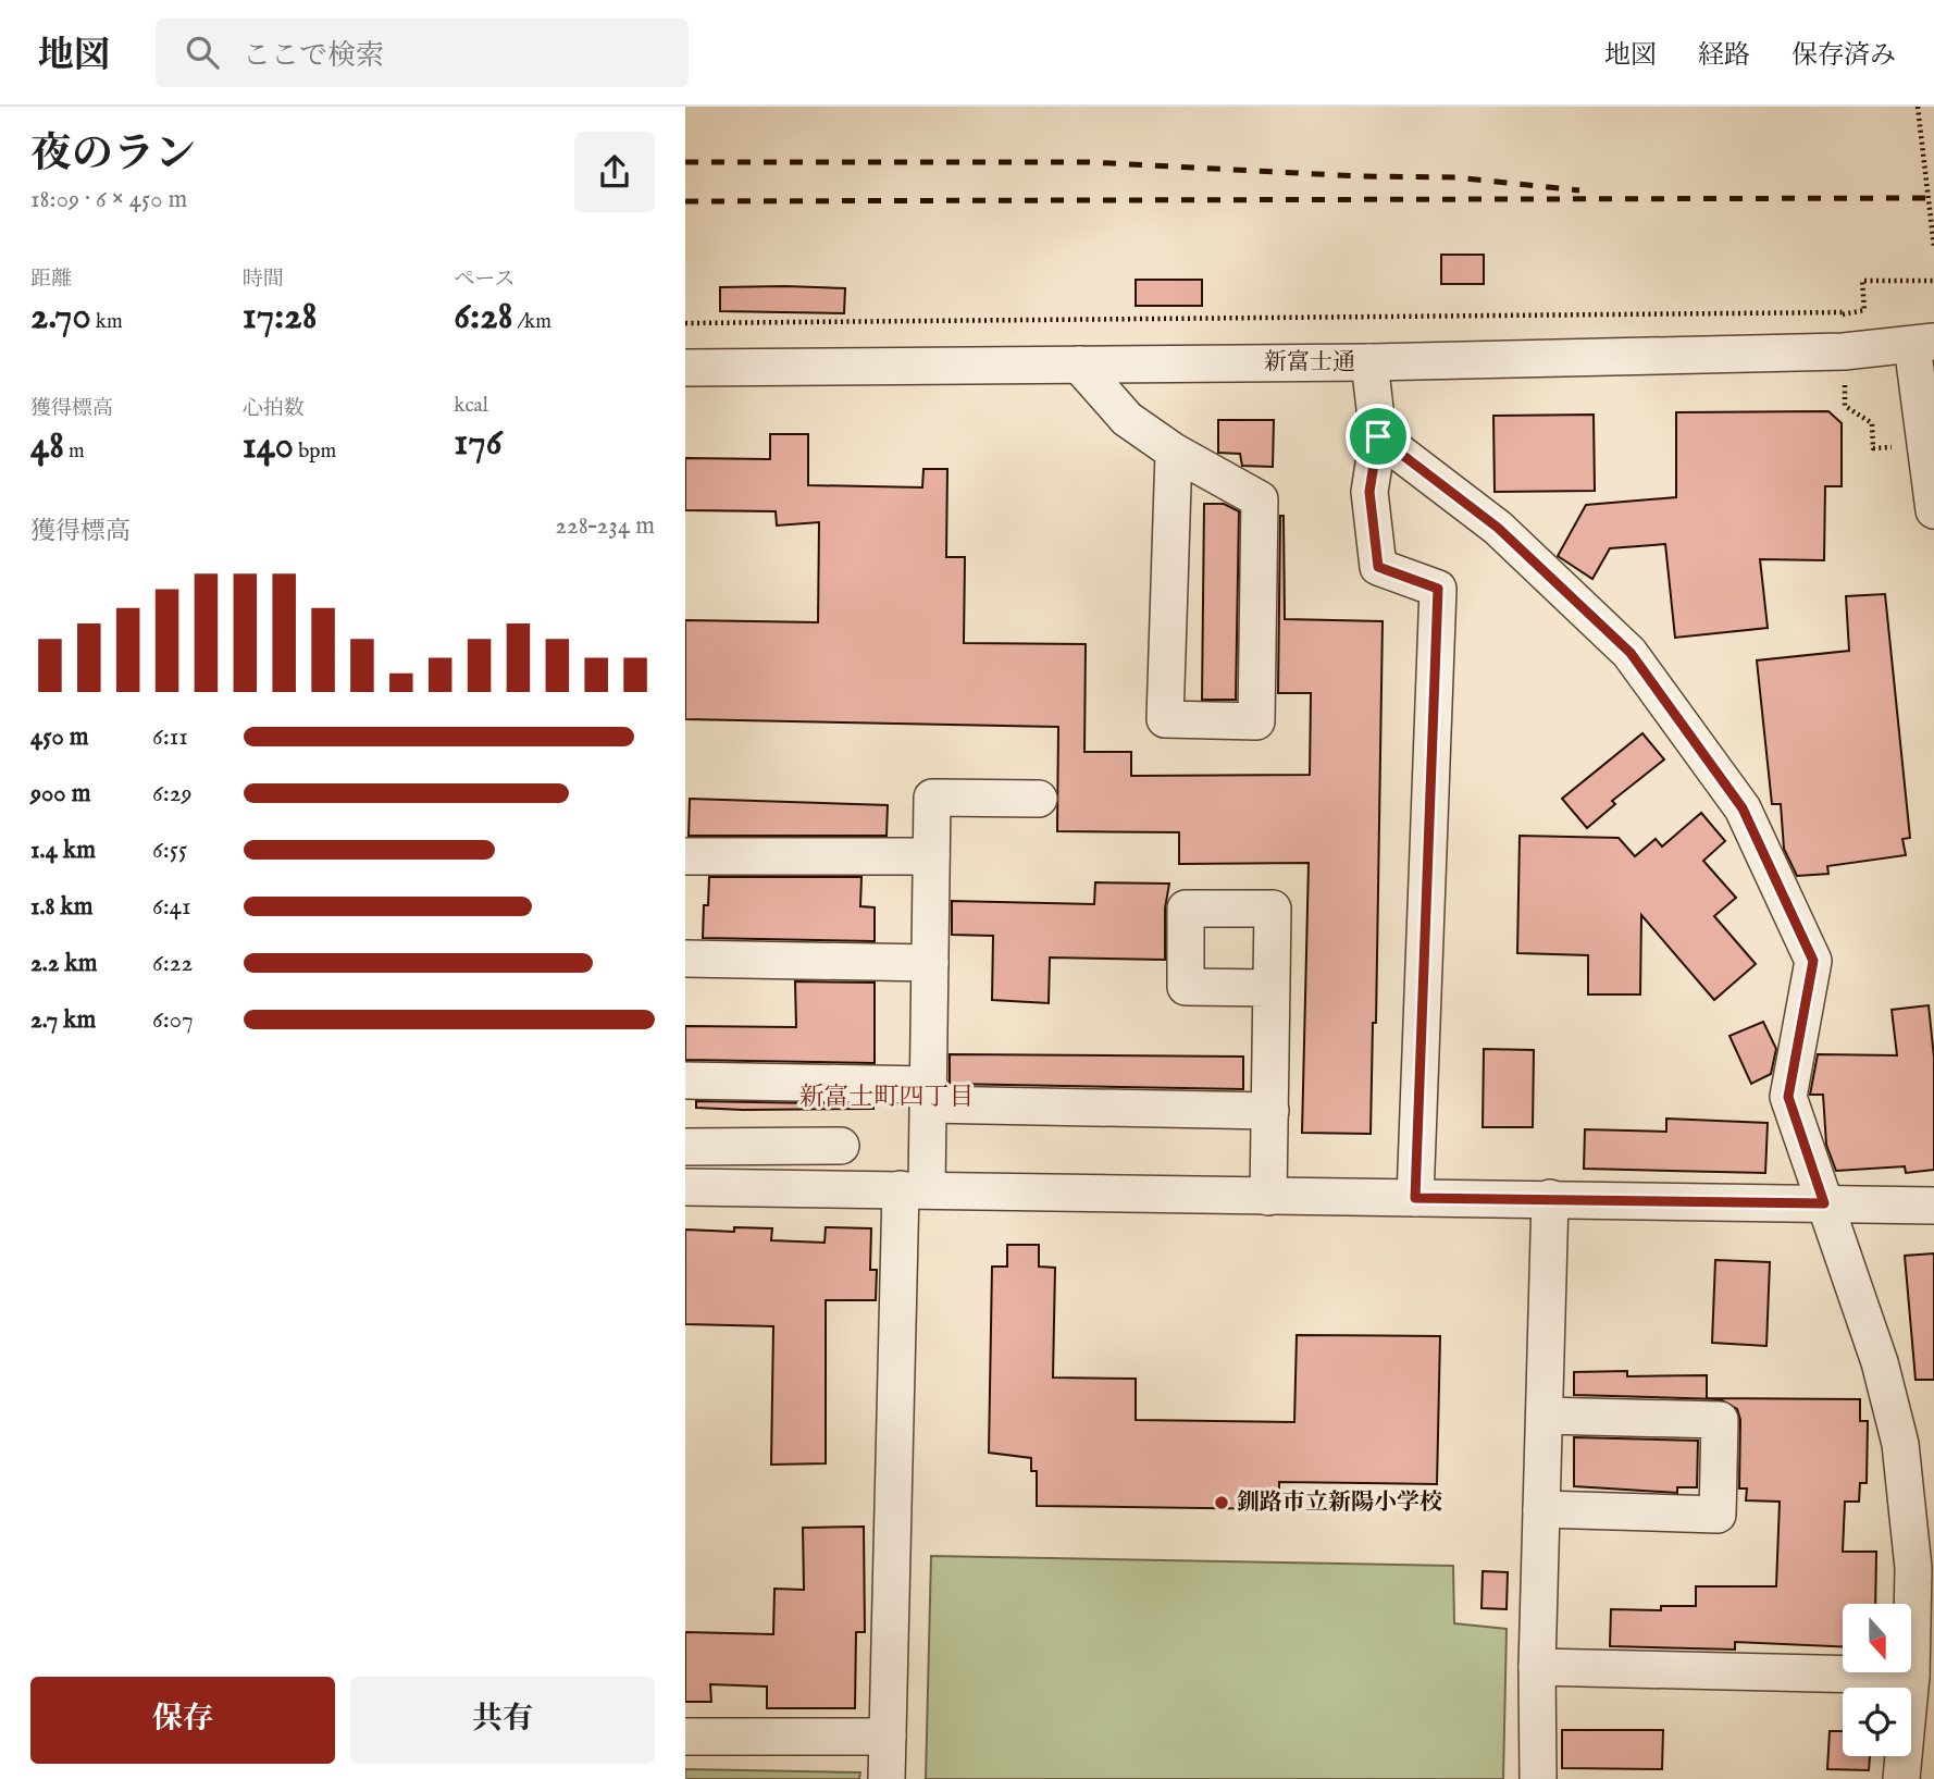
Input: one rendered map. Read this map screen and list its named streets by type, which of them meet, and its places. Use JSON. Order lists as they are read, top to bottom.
{
  "streets": {
    "street": ["新富士通"]
  },
  "districts": ["新富士町四丁目"],
  "places": ["釧路市立新陽小学校"],
  "north": "bottom",
  "page": {
    "header": "地図",
    "search": "ここで検索",
    "nav": ["地図", "経路", "保存済み"],
    "heading": ["夜のラン", "18:09 · 6 × 450 m"],
    "stats": [
      ["距離", "2.70 km"],
      ["時間", "17:28"],
      ["ペース", "6:28 /km"],
      ["獲得標高", "48 m"],
      ["心拍数", "140 bpm"],
      ["kcal", "176"]
    ],
    "chart": ["獲得標高", "228–234 m"],
    "list": [
      {
        "name": "450 m",
        "note": "6:11"
      },
      {
        "name": "900 m",
        "note": "6:29"
      },
      {
        "name": "1.4 km",
        "note": "6:55"
      },
      {
        "name": "1.8 km",
        "note": "6:41"
      },
      {
        "name": "2.2 km",
        "note": "6:22"
      },
      {
        "name": "2.7 km",
        "note": "6:07"
      }
    ],
    "buttons": ["保存", "共有"]
  }
}
